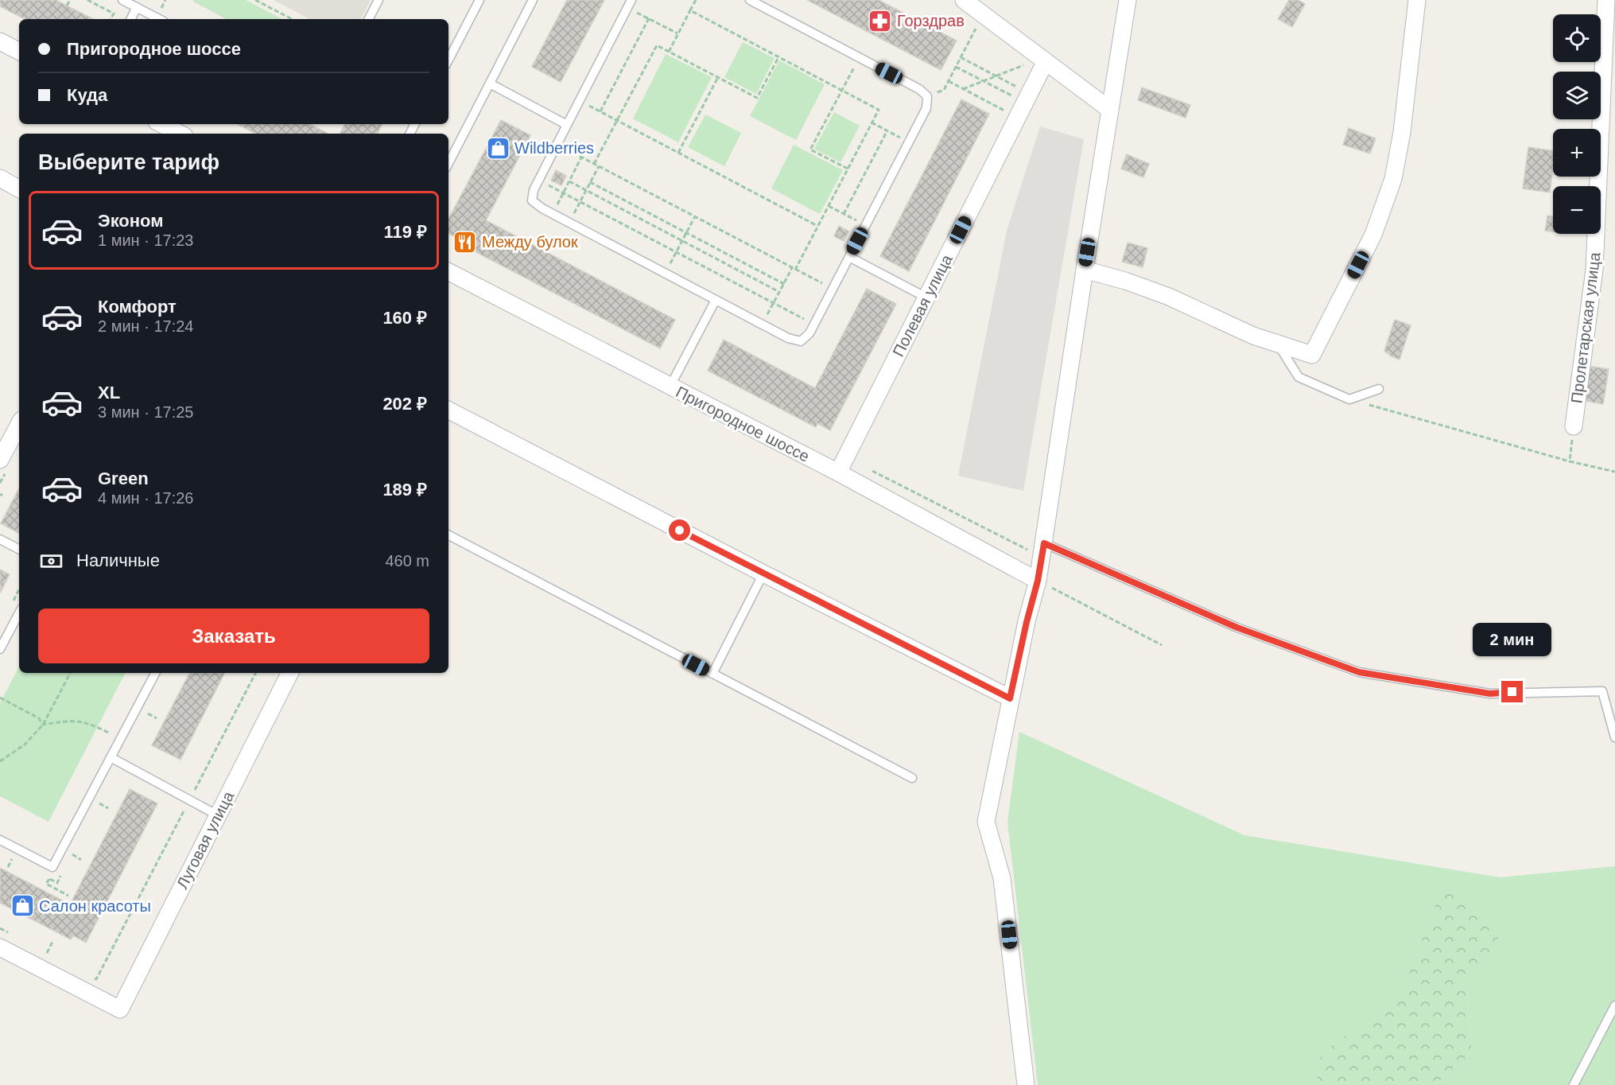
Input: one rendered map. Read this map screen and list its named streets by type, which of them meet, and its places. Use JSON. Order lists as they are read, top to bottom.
{
  "streets": {
    "street": [
      "Полевая улица",
      "Пролетарская улица",
      "Пригородное шоссе",
      "Луговая улица"
    ]
  },
  "crossings": [
    ["Полевая улица", "Пригородное шоссе"]
  ],
  "places": {
    "pharmacy": ["Горздрав"],
    "shop": ["Wildberries", "Салон красоты"],
    "restaurant": ["Между булок"]
  },
  "page": {
    "map_buttons": ["+", "−"],
    "banner": ["Пригородное шоссе", "Куда"],
    "heading": "Выберите тариф",
    "list": [
      {
        "name": "Эконом",
        "note": "1 мин · 17:23",
        "value": "119 ₽"
      },
      {
        "name": "Комфорт",
        "note": "2 мин · 17:24",
        "value": "160 ₽"
      },
      {
        "name": "XL",
        "note": "3 мин · 17:25",
        "value": "202 ₽"
      },
      {
        "name": "Green",
        "note": "4 мин · 17:26",
        "value": "189 ₽"
      }
    ],
    "pay": ["Наличные", "460 m"],
    "buttons": "Заказать",
    "bubble": "2 мин"
  }
}
